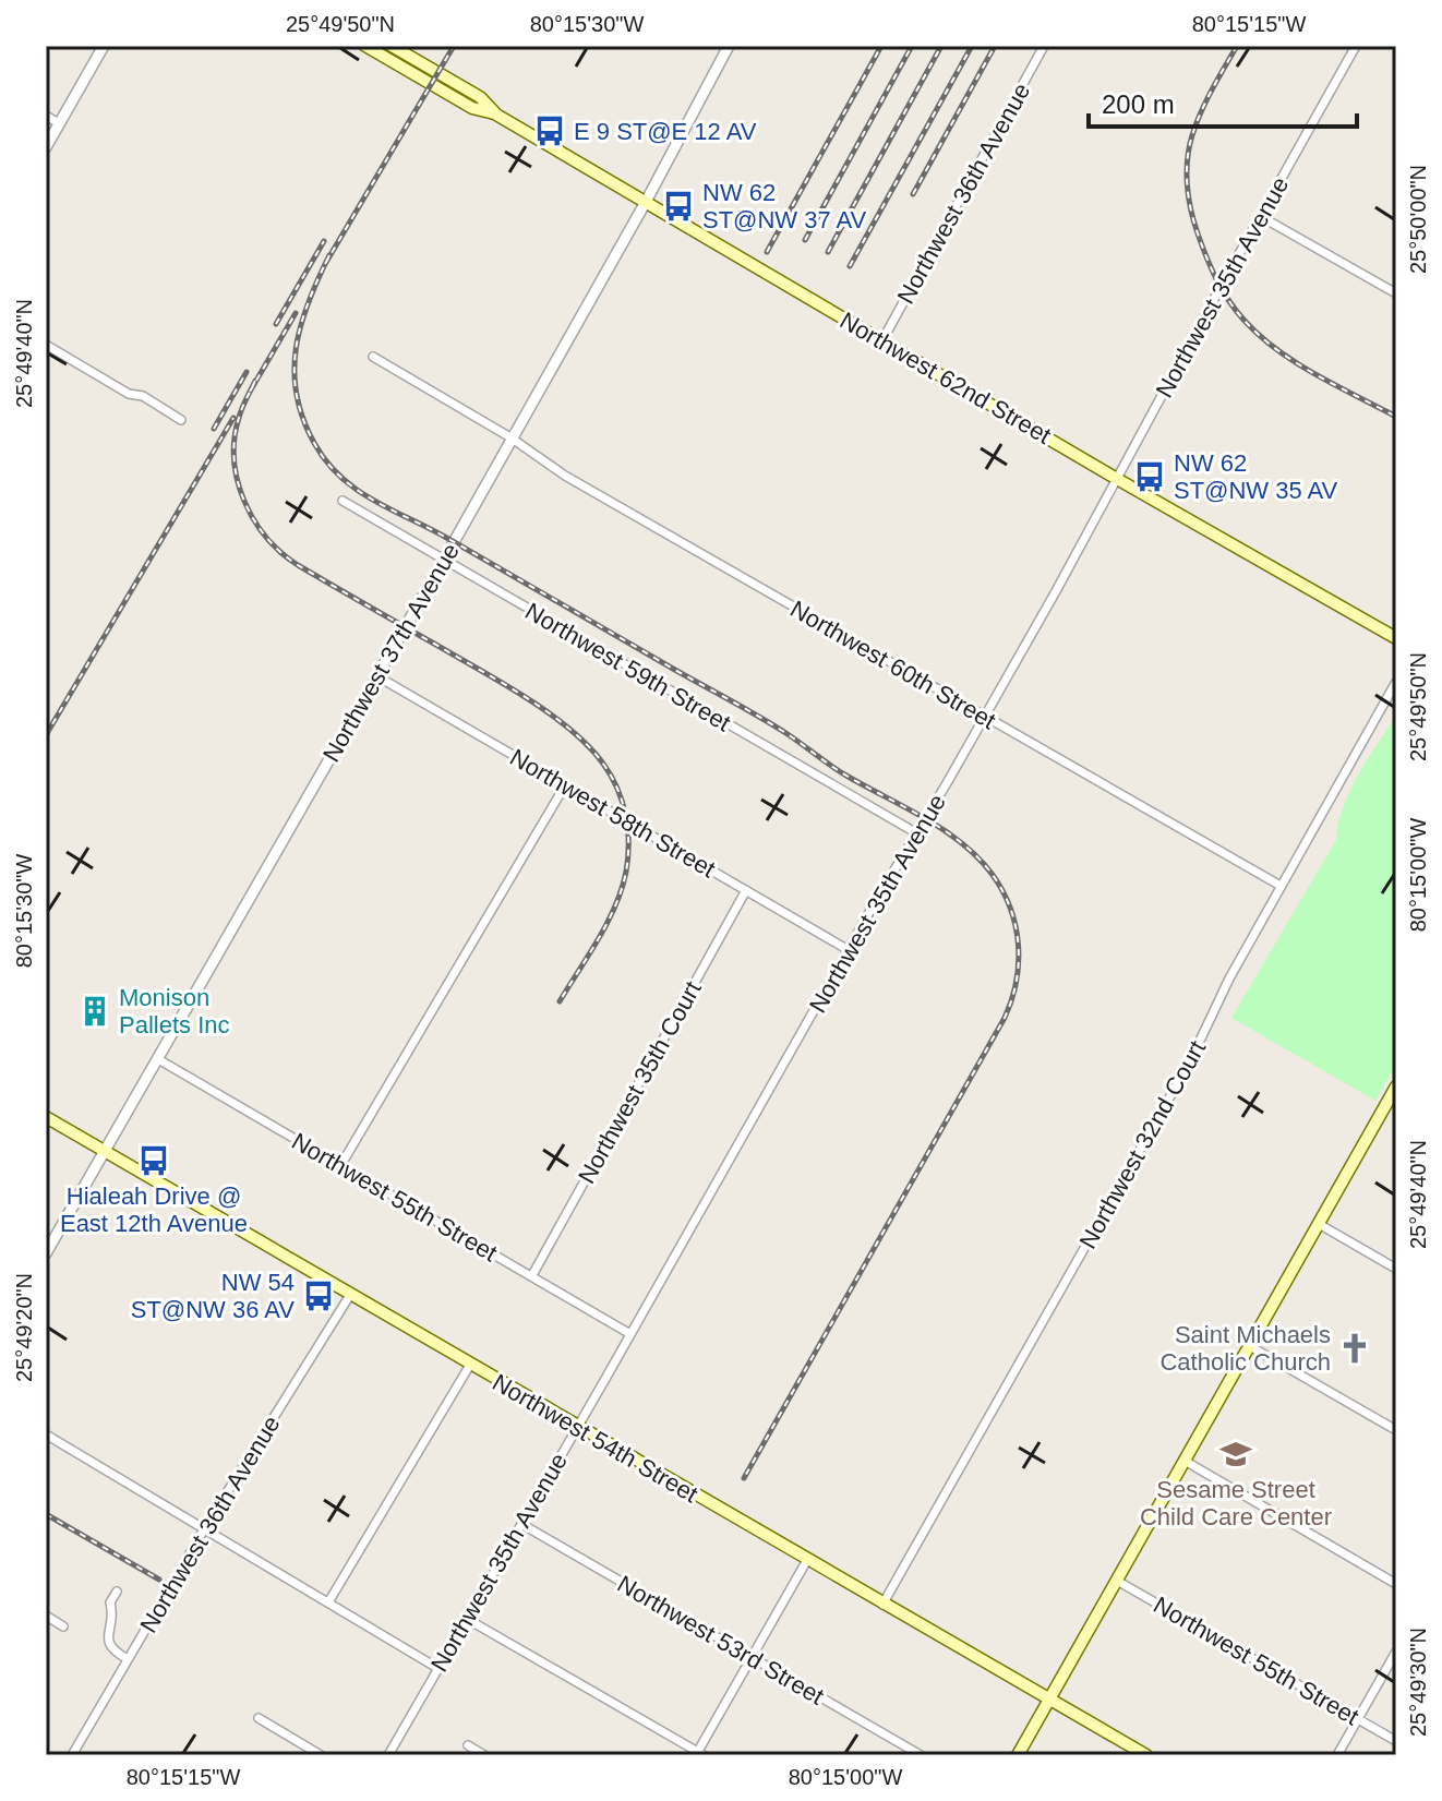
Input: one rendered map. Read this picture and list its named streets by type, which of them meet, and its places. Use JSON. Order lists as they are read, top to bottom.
{
  "streets": {
    "main road": ["Northwest 62nd Street", "Northwest 54th Street"],
    "street": [
      "Northwest 36th Avenue",
      "Northwest 35th Avenue",
      "Northwest 37th Avenue",
      "Northwest 60th Street",
      "Northwest 59th Street",
      "Northwest 58th Street",
      "Northwest 35th Court",
      "Northwest 32nd Court",
      "Northwest 55th Street",
      "Northwest 53rd Street"
    ]
  },
  "crossings": [
    ["Northwest 36th Avenue", "Northwest 62nd Street"],
    ["Northwest 36th Avenue", "Northwest 54th Street"],
    ["Northwest 35th Avenue", "Northwest 62nd Street"],
    ["Northwest 35th Avenue", "Northwest 60th Street"],
    ["Northwest 35th Avenue", "Northwest 59th Street"],
    ["Northwest 35th Avenue", "Northwest 58th Street"],
    ["Northwest 35th Avenue", "Northwest 55th Street"],
    ["Northwest 35th Avenue", "Northwest 54th Street"],
    ["Northwest 35th Avenue", "Northwest 53rd Street"],
    ["Northwest 62nd Street", "Northwest 37th Avenue"],
    ["Northwest 37th Avenue", "Northwest 60th Street"],
    ["Northwest 37th Avenue", "Northwest 59th Street"],
    ["Northwest 37th Avenue", "Northwest 58th Street"],
    ["Northwest 37th Avenue", "Northwest 55th Street"],
    ["Northwest 37th Avenue", "Northwest 54th Street"],
    ["Northwest 60th Street", "Northwest 32nd Court"],
    ["Northwest 58th Street", "Northwest 35th Court"],
    ["Northwest 35th Court", "Northwest 55th Street"],
    ["Northwest 32nd Court", "Northwest 54th Street"]
  ],
  "places": {
    "bus stop": [
      "E 9 ST@E 12 AV",
      "NW 62 ST@NW 37 AV",
      "NW 62 ST@NW 35 AV",
      "Hialeah Drive @ East 12th Avenue",
      "NW 54 ST@NW 36 AV"
    ],
    "building": ["Monison Pallets Inc"],
    "church": ["Saint Michaels Catholic Church"],
    "school or university": ["Sesame Street Child Care Center"]
  },
  "scale_bar": "200 m",
  "coordinates": [
    "25°49'50\"N",
    "80°15'30\"W",
    "80°15'15\"W",
    "25°50'00\"N",
    "25°49'40\"N",
    "80°15'00\"W",
    "25°49'20\"N",
    "25°49'30\"N"
  ]
}
